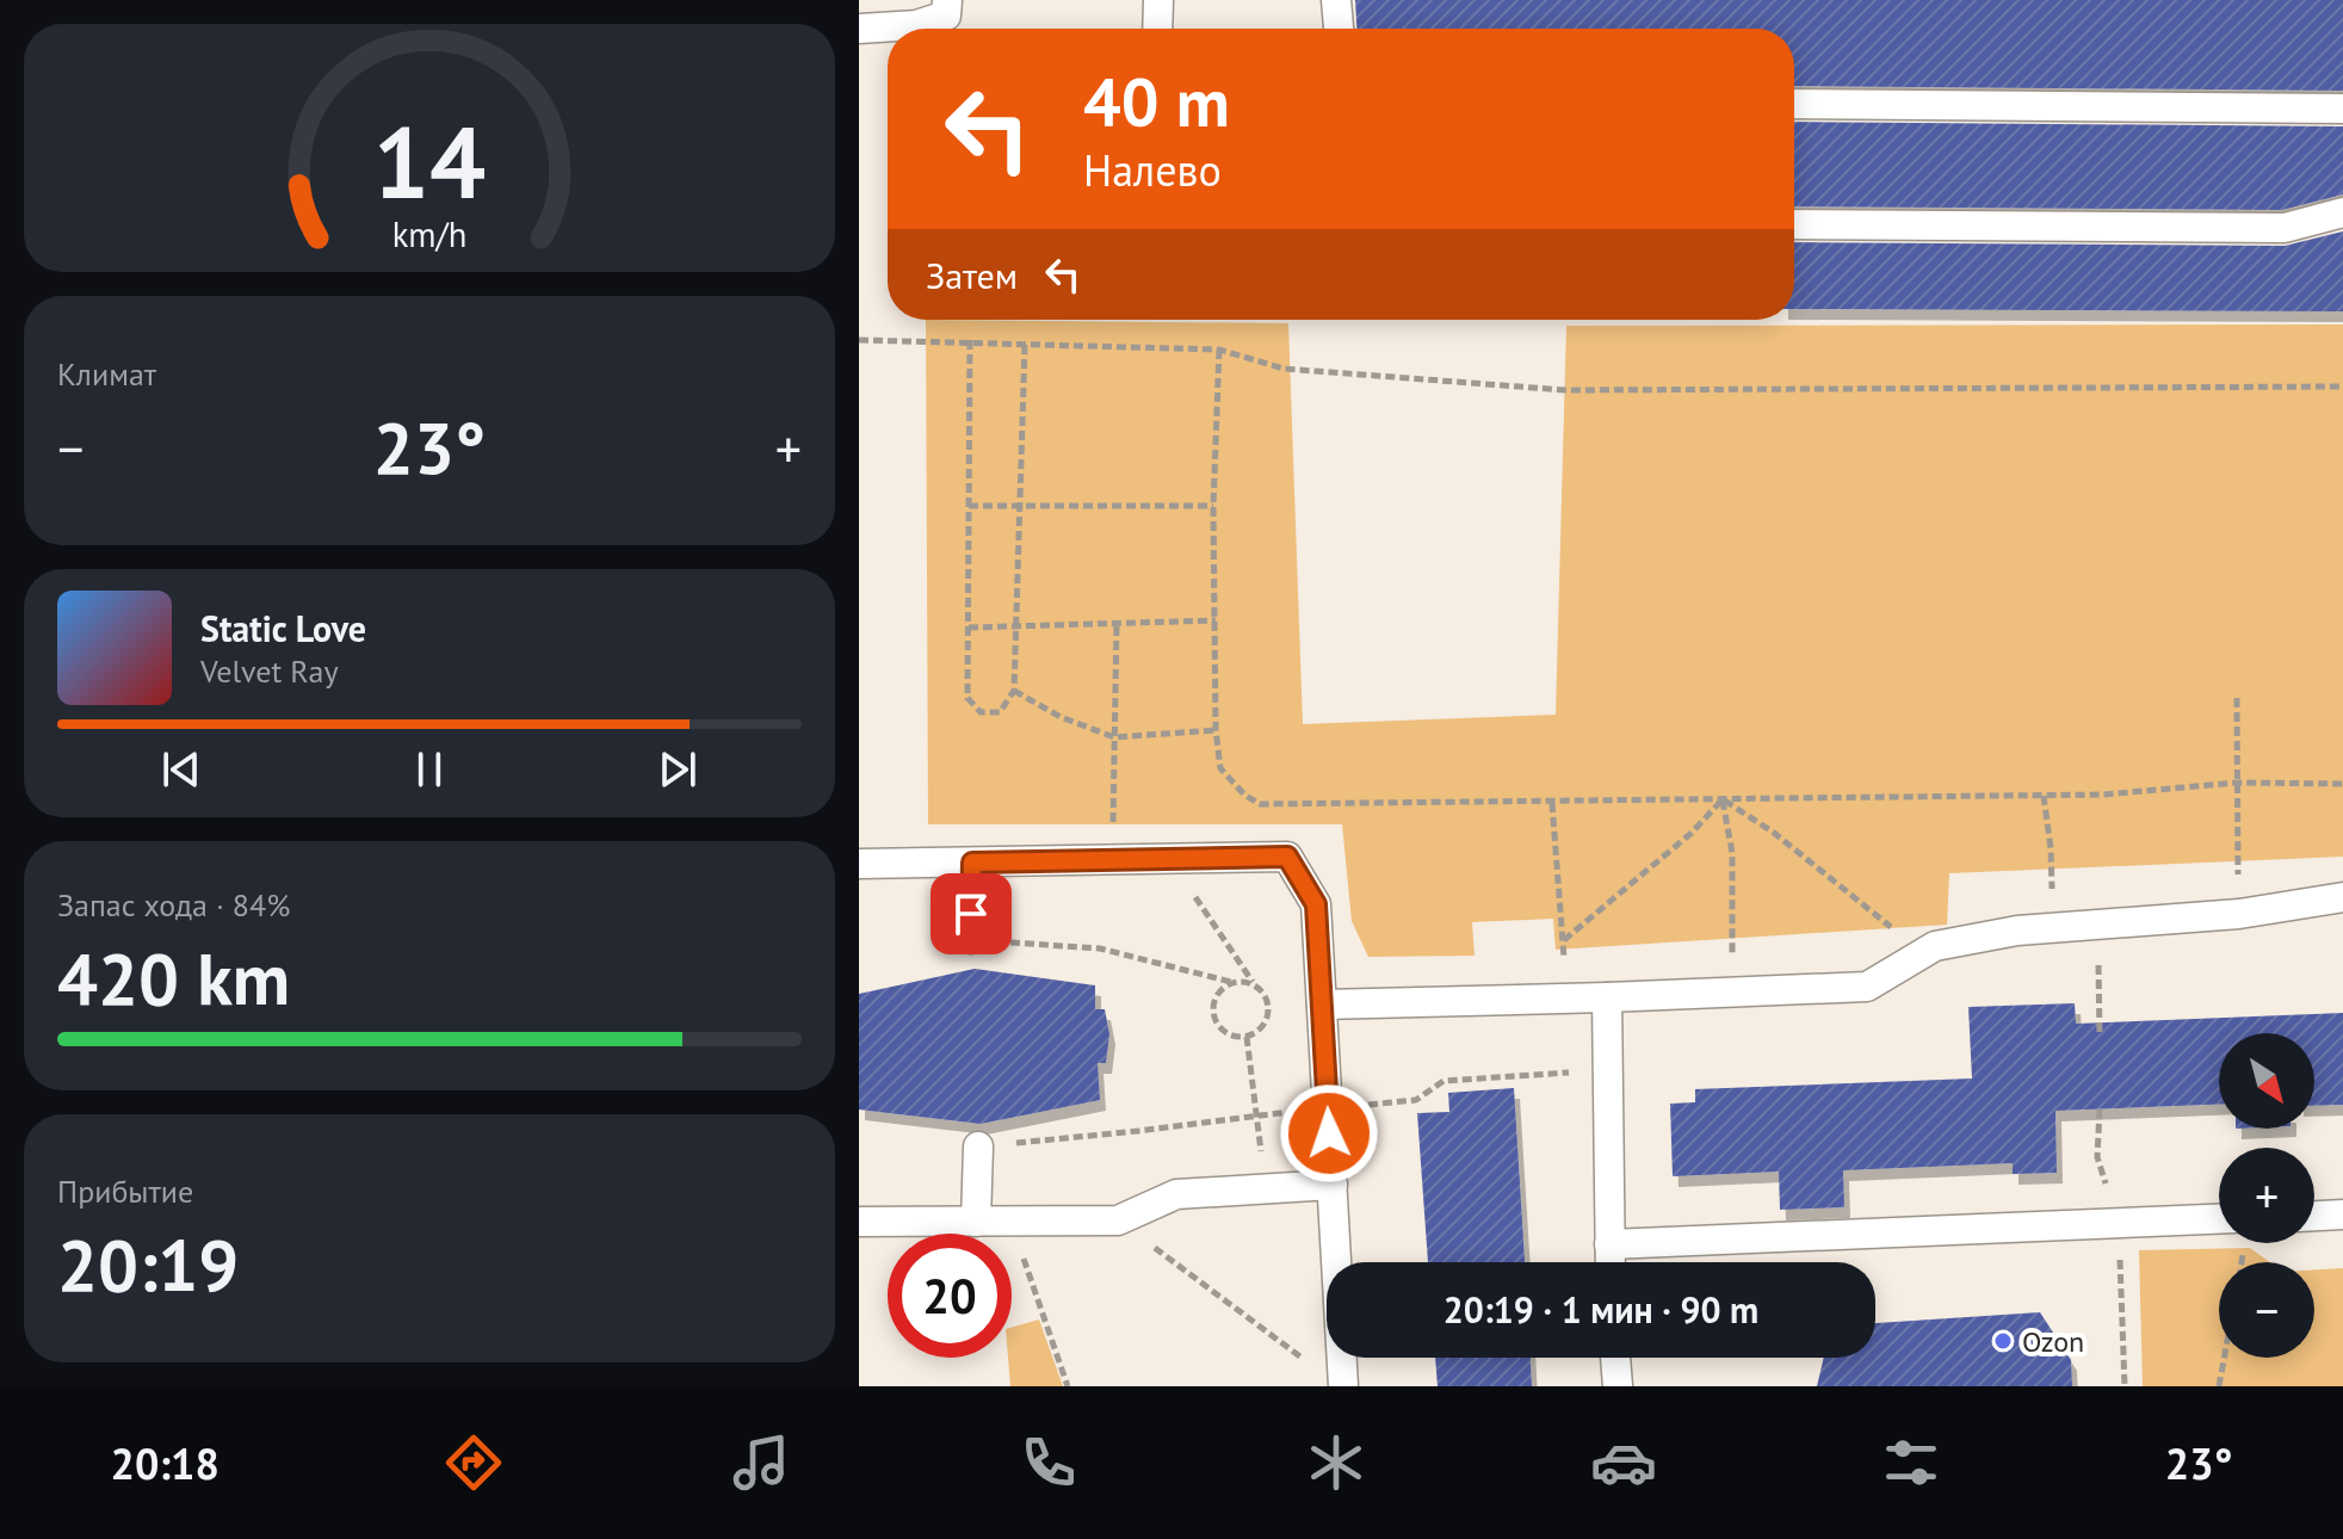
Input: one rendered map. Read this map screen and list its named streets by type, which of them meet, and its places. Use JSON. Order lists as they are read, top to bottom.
{
  "places": ["Ozon"],
  "north": "bottom right",
  "page": {
    "turn": ["40 m", "Налево"],
    "then": "Затем",
    "tile": [
      "Климат",
      ["Запас хода · 84%", "420 km"],
      ["Прибытие", "20:19"]
    ],
    "heat": ["−", "23°", "+"],
    "song": ["Static Love", "Velvet Ray"],
    "map_buttons": ["+", "−"],
    "limit": "20",
    "trip": "20:19 · 1 мин · 90 m",
    "tabs": ["20:18", "23°"],
    "gauge": ["14", "km/h"]
  }
}
